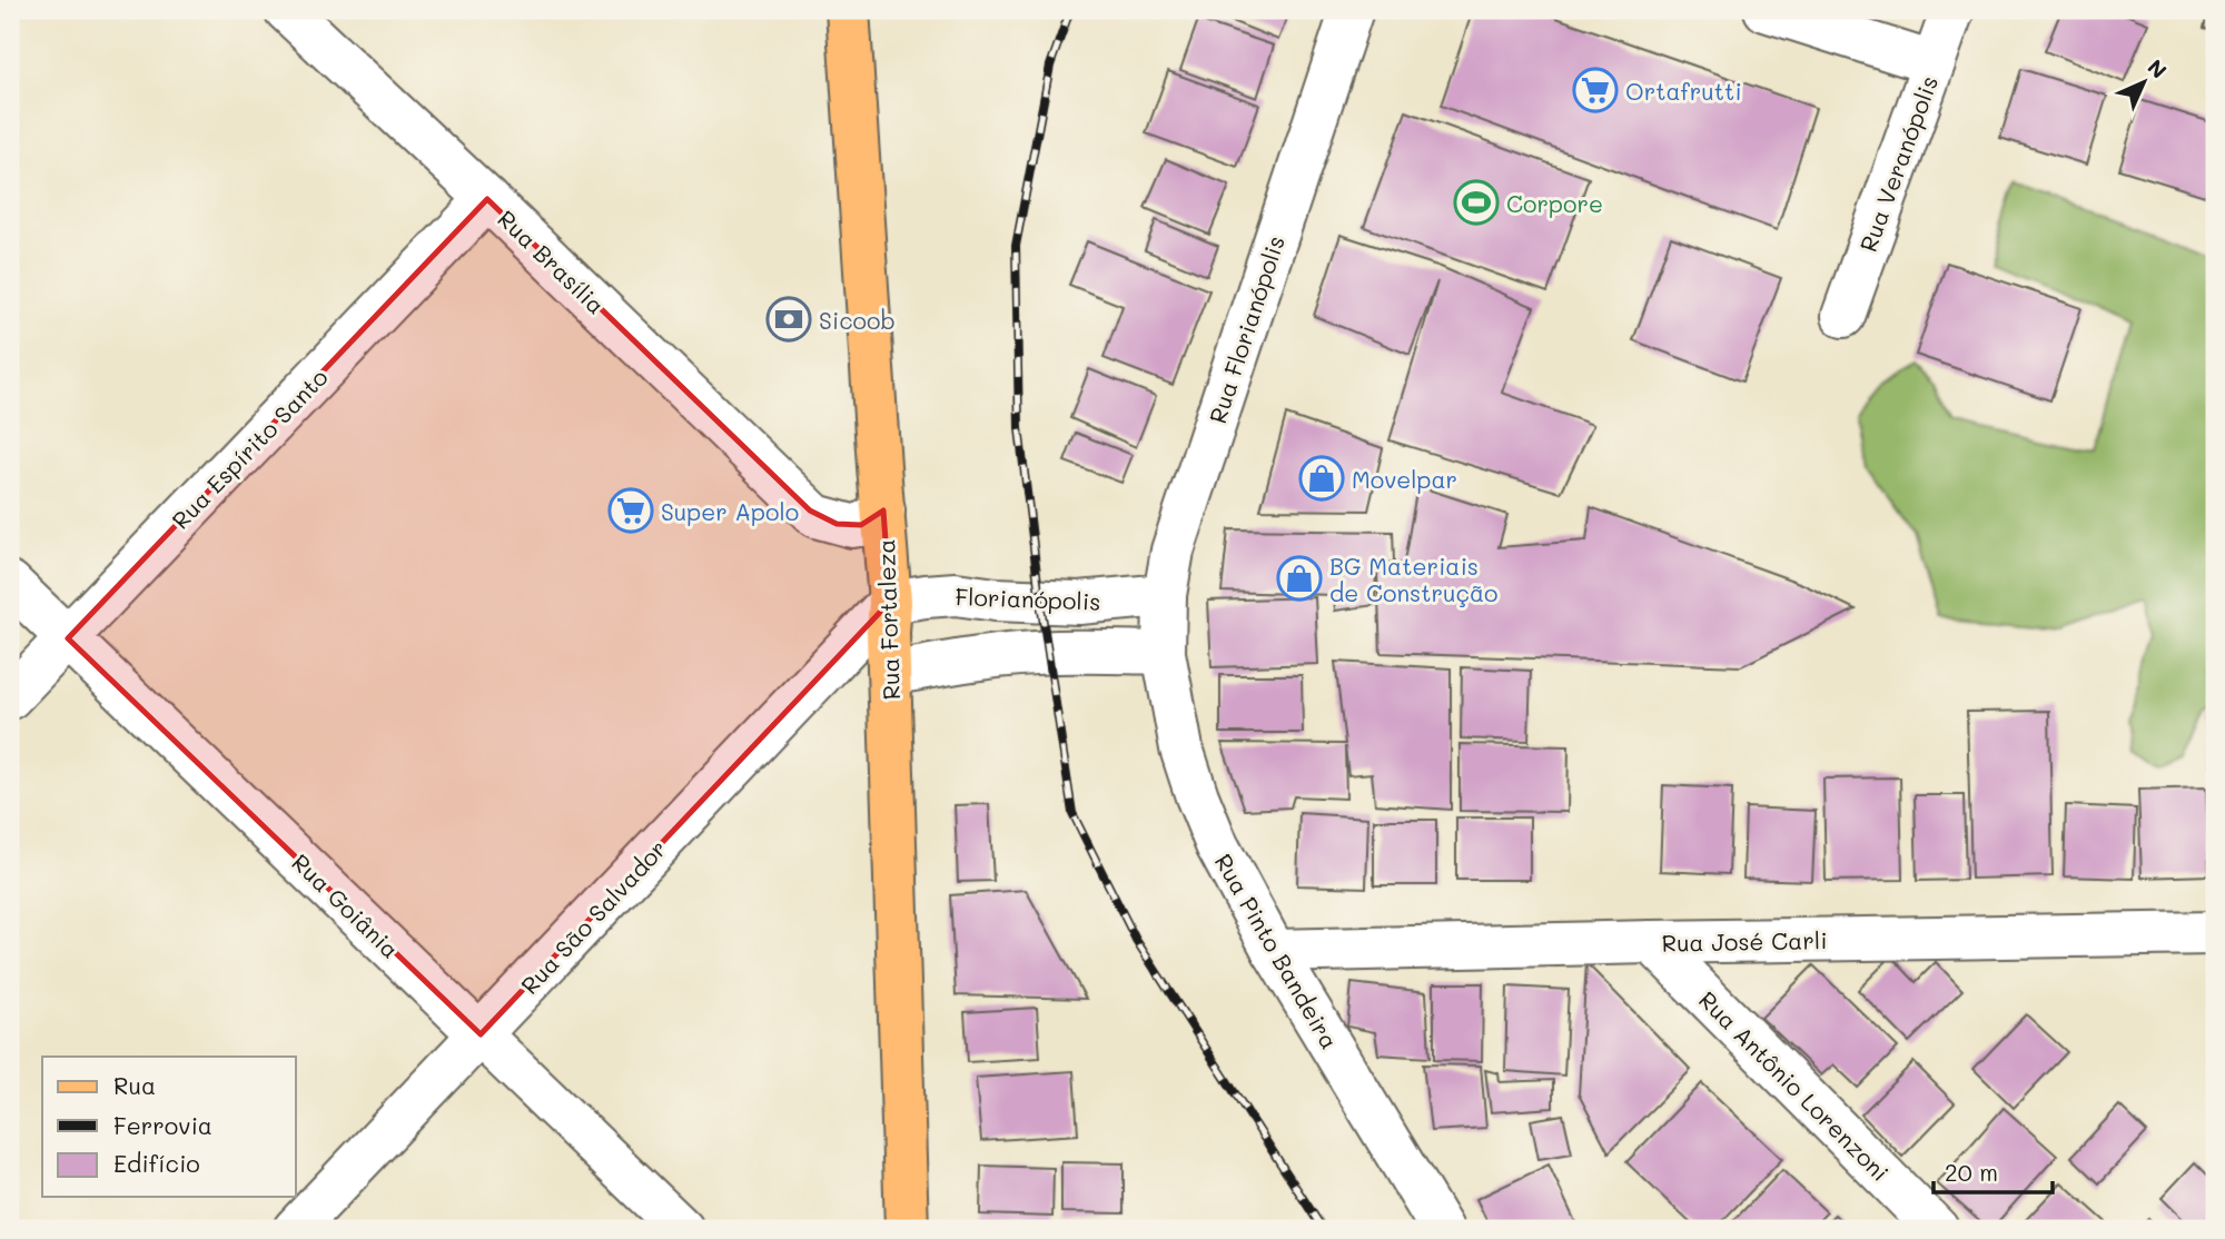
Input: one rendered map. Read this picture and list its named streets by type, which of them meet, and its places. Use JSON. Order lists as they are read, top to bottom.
{
  "streets": {
    "main road": ["Rua Fortaleza"],
    "street": [
      "Rua Veranópolis",
      "Rua Brasília",
      "Rua Florianópolis",
      "Rua Espírito Santo",
      "Florianópolis",
      "Rua Goiânia",
      "Rua São Salvador",
      "Rua José Carli",
      "Rua Pinto Bandeira",
      "Rua Antônio Lorenzoni"
    ]
  },
  "crossings": [
    ["Rua Brasília", "Rua Espírito Santo"],
    ["Rua Brasília", "Florianópolis"],
    ["Rua Brasília", "Rua Fortaleza"],
    ["Rua Brasília", "Rua São Salvador"],
    ["Rua Florianópolis", "Florianópolis"],
    ["Rua Florianópolis", "Rua Pinto Bandeira"],
    ["Rua Espírito Santo", "Rua Goiânia"],
    ["Florianópolis", "Rua Fortaleza"],
    ["Florianópolis", "Rua São Salvador"],
    ["Rua Fortaleza", "Rua São Salvador"],
    ["Rua Goiânia", "Rua São Salvador"],
    ["Rua José Carli", "Rua Pinto Bandeira"],
    ["Rua José Carli", "Rua Antônio Lorenzoni"]
  ],
  "places": {
    "supermarket": ["Ortafrutti", "Super Apolo"],
    "sports": ["Corpore"],
    "bank": ["Sicoob"],
    "shop": ["Movelpar", "BG Materiais de Construção"]
  },
  "legend": ["Rua", "Ferrovia", "Edifício"],
  "scale_bar": "20 m",
  "north": "top right"
}
